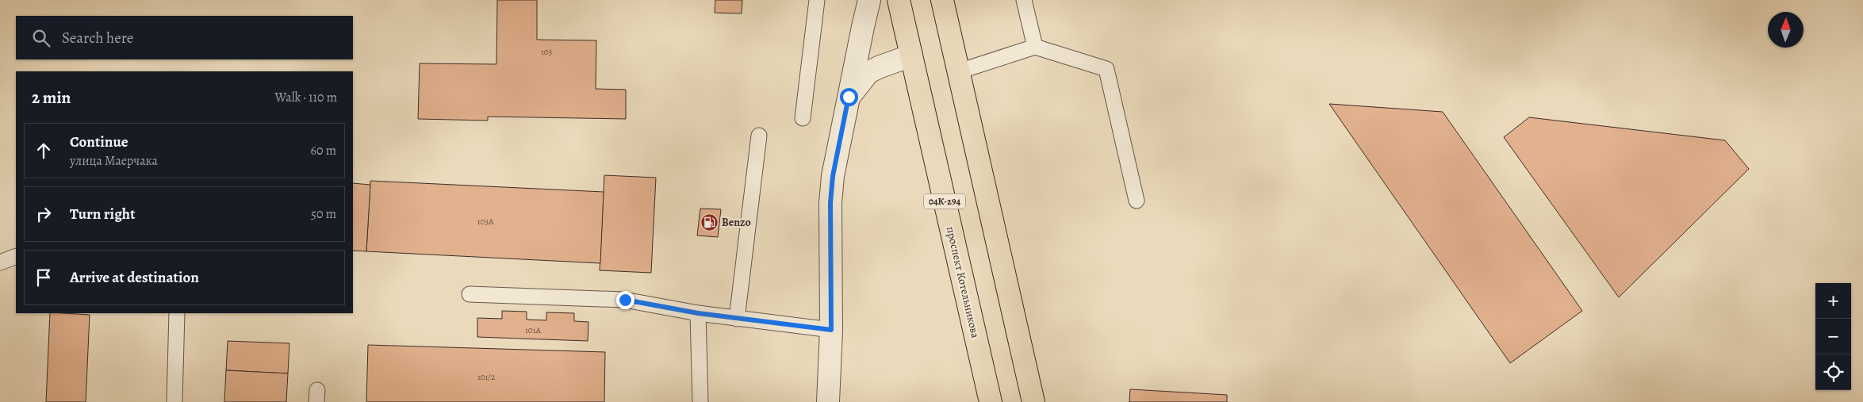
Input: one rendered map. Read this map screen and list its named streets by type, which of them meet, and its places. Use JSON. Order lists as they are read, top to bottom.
{
  "streets": {
    "highway": ["04К-294", "проспект Котельникова"]
  },
  "places": {
    "fuel station": ["Benzo"]
  },
  "house_numbers": [
    "103",
    "103А",
    "101А",
    "101/2"
  ],
  "north": "top",
  "page": {
    "search": "Search here",
    "heading": ["2 min", "Walk · 110 m"],
    "list": [
      ["Continue", "улица Маерчака", "60 m"],
      ["Turn right", "50 m"],
      "Arrive at destination"
    ],
    "map_buttons": ["+", "−"]
  }
}
